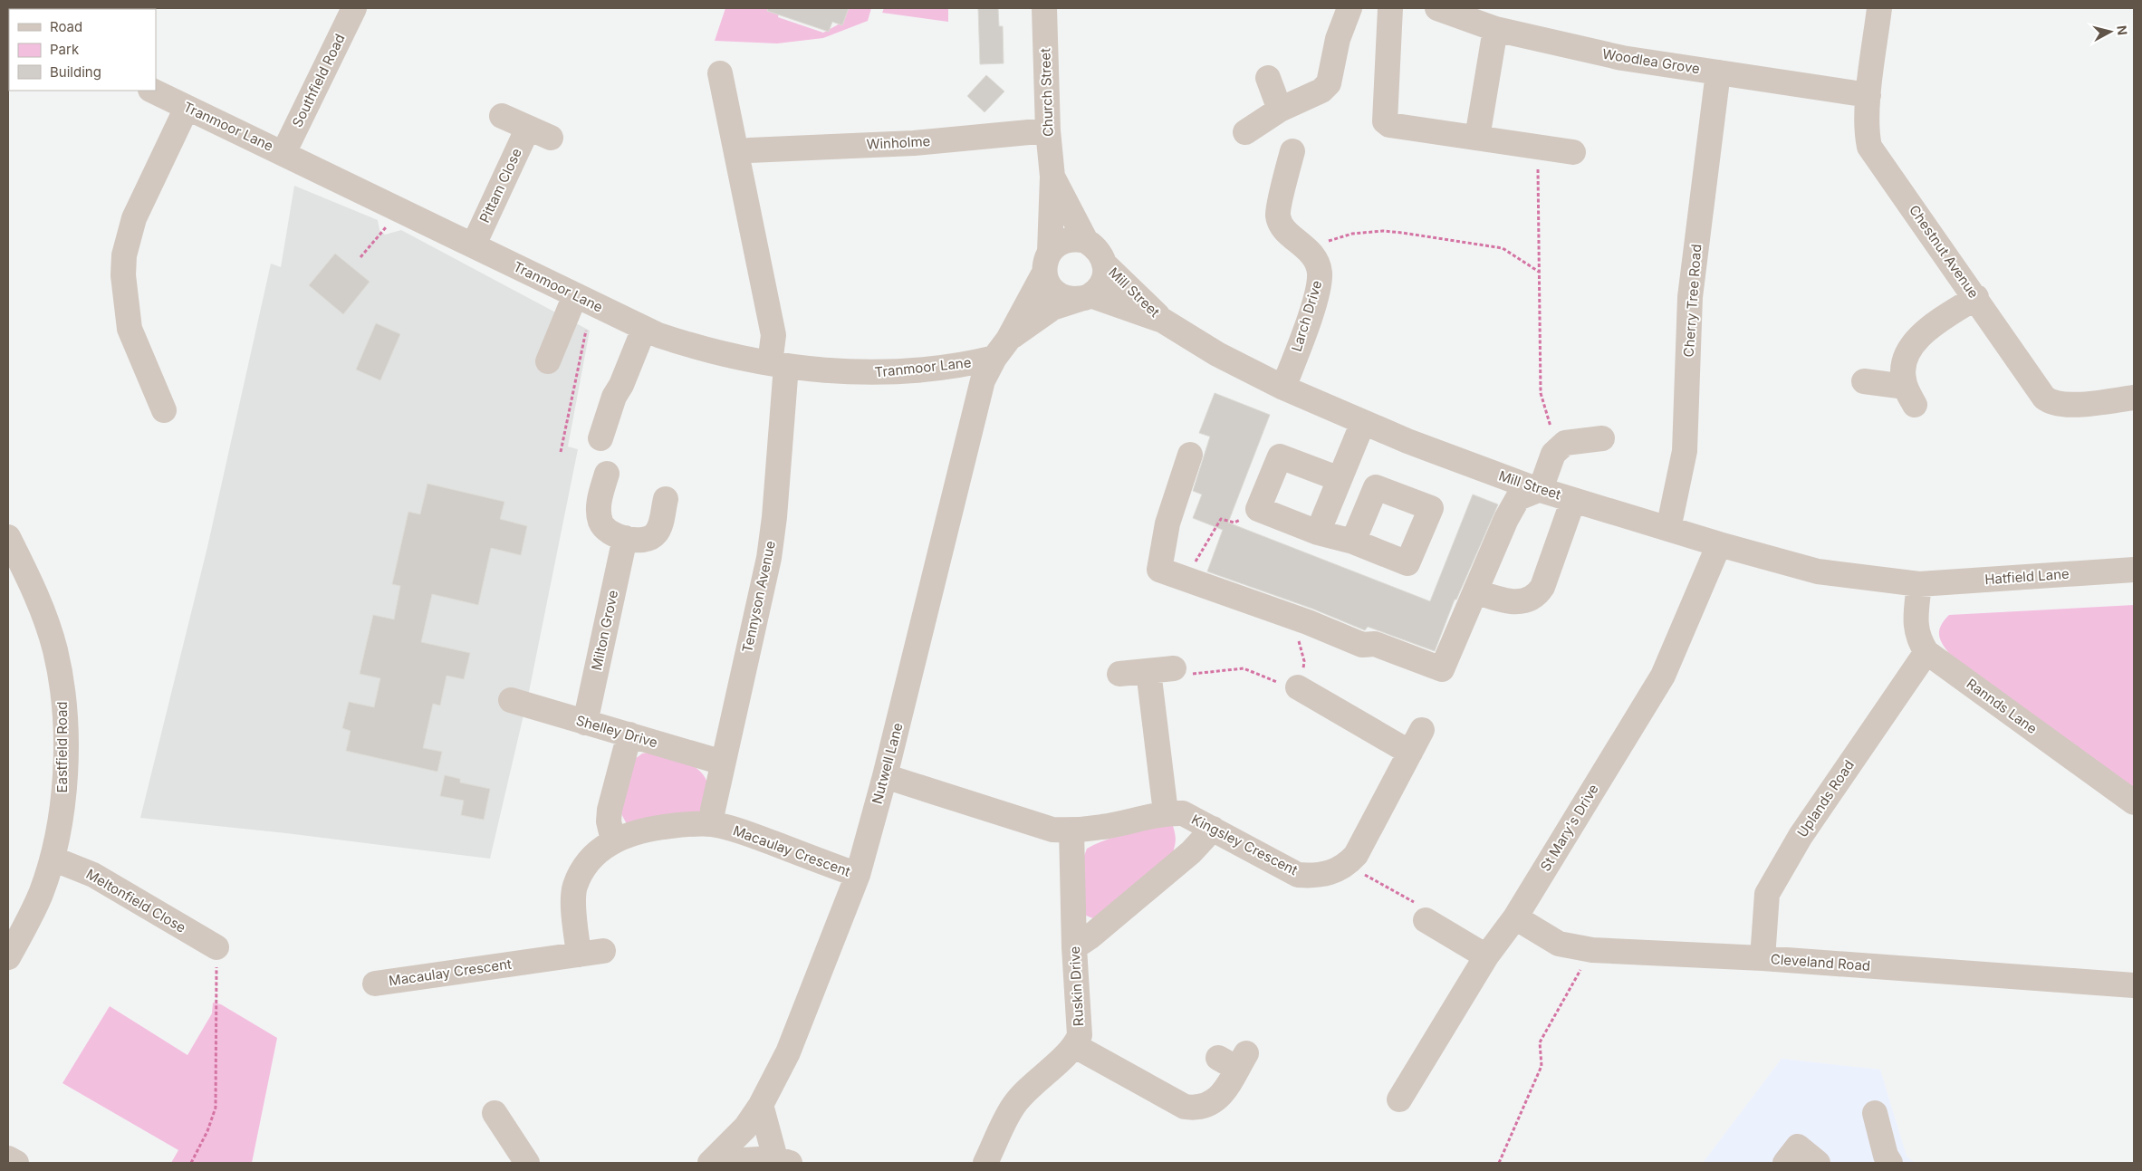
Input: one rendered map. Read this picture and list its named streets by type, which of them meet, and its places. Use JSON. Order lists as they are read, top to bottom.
{
  "streets": {
    "street": [
      "Woodlea Grove",
      "Southfield Road",
      "Church Street",
      "Tranmoor Lane",
      "Winholme",
      "Pittam Close",
      "Chestnut Avenue",
      "Mill Street",
      "Cherry Tree Road",
      "Larch Drive",
      "Hatfield Lane",
      "Tennyson Avenue",
      "Milton Grove",
      "Rannds Lane",
      "Shelley Drive",
      "Eastfield Road",
      "Nutwell Lane",
      "Uplands Road",
      "St Mary's Drive",
      "Kingsley Crescent",
      "Macaulay Crescent",
      "Meltonfield Close",
      "Cleveland Road",
      "Ruskin Drive"
    ]
  },
  "crossings": [
    ["Woodlea Grove", "Chestnut Avenue"],
    ["Woodlea Grove", "Cherry Tree Road"],
    ["Southfield Road", "Tranmoor Lane"],
    ["Church Street", "Winholme"],
    ["Church Street", "Mill Street"],
    ["Church Street", "Nutwell Lane"],
    ["Tranmoor Lane", "Pittam Close"],
    ["Tranmoor Lane", "Tennyson Avenue"],
    ["Tranmoor Lane", "Nutwell Lane"],
    ["Mill Street", "Cherry Tree Road"],
    ["Mill Street", "Larch Drive"],
    ["Mill Street", "Hatfield Lane"],
    ["Mill Street", "Rannds Lane"],
    ["Mill Street", "Nutwell Lane"],
    ["Mill Street", "St Mary's Drive"],
    ["Hatfield Lane", "Rannds Lane"],
    ["Tennyson Avenue", "Shelley Drive"],
    ["Tennyson Avenue", "Macaulay Crescent"],
    ["Milton Grove", "Shelley Drive"],
    ["Rannds Lane", "Uplands Road"],
    ["Eastfield Road", "Meltonfield Close"],
    ["Nutwell Lane", "Kingsley Crescent"],
    ["Nutwell Lane", "Macaulay Crescent"],
    ["Uplands Road", "Cleveland Road"],
    ["St Mary's Drive", "Cleveland Road"],
    ["Kingsley Crescent", "Ruskin Drive"]
  ],
  "legend": ["Road", "Park", "Building"],
  "north": "right"
}
